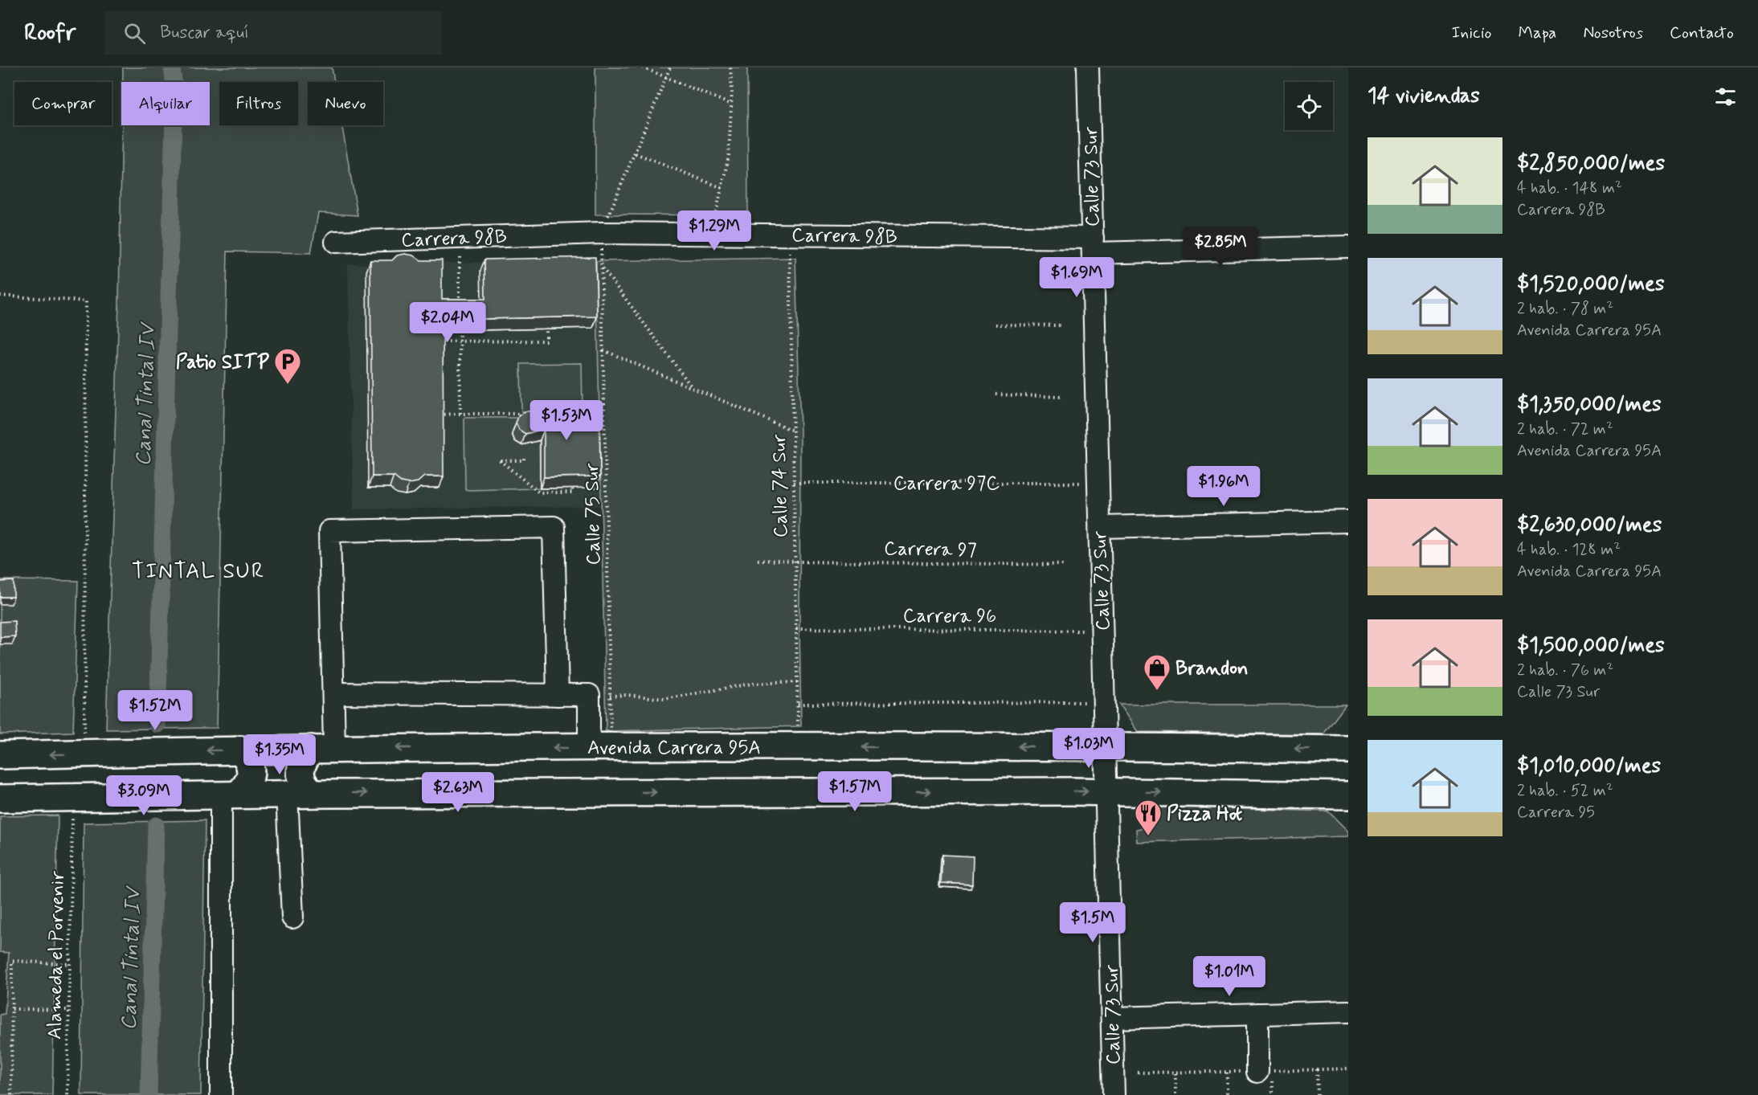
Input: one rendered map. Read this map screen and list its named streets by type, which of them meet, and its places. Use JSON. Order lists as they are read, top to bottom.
{
  "streets": {
    "main road": ["Avenida Carrera 95A"],
    "street": ["Calle 73 Sur", "Carrera 98B"],
    "path": [
      "Carrera 97C",
      "Calle 74 Sur",
      "Calle 75 Sur",
      "Carrera 97",
      "Carrera 96",
      "Alameda el Porvenir"
    ]
  },
  "crossings": [
    ["Calle 73 Sur", "Carrera 98B"],
    ["Calle 73 Sur", "Carrera 97C"],
    ["Calle 73 Sur", "Carrera 96"],
    ["Calle 73 Sur", "Avenida Carrera 95A"],
    ["Carrera 98B", "Calle 74 Sur"],
    ["Carrera 98B", "Calle 75 Sur"],
    ["Carrera 97C", "Calle 74 Sur"],
    ["Calle 74 Sur", "Carrera 97"],
    ["Calle 74 Sur", "Carrera 96"],
    ["Calle 75 Sur", "Avenida Carrera 95A"]
  ],
  "districts": ["TINTAL SUR"],
  "water": ["Canal Tintal IV"],
  "places": {
    "parking": ["Patio SITP"],
    "shop": ["Brandon"],
    "restaurant": ["Pizza Hot"]
  },
  "page": {
    "header": "Roofr",
    "search": "Buscar aquí",
    "nav": [
      "Inicio",
      "Mapa",
      "Nosotros",
      "Contacto"
    ],
    "heading": "14 viviendas",
    "chip": [
      "Comprar",
      "Alquilar",
      "Filtros",
      "Nuevo"
    ],
    "list": [
      {
        "name": "$2,850,000/mes",
        "note": "4 hab. · 148 m² · Carrera 98B"
      },
      {
        "name": "$1,520,000/mes",
        "note": "2 hab. · 78 m² · Avenida Carrera 95A"
      },
      {
        "name": "$1,350,000/mes",
        "note": "2 hab. · 72 m² · Avenida Carrera 95A"
      },
      {
        "name": "$2,630,000/mes",
        "note": "4 hab. · 128 m² · Avenida Carrera 95A"
      },
      {
        "name": "$1,500,000/mes",
        "note": "2 hab. · 76 m² · Calle 73 Sur"
      },
      {
        "name": "$1,010,000/mes",
        "note": "2 hab. · 52 m² · Carrera 95"
      }
    ],
    "price": [
      "$1.29M",
      "$2.85M",
      "$1.69M",
      "$2.04M",
      "$1.53M",
      "$1.96M",
      "$1.52M",
      "$1.03M",
      "$1.35M",
      "$1.57M",
      "$2.63M",
      "$3.09M",
      "$1.5M",
      "$1.01M"
    ]
  }
}
